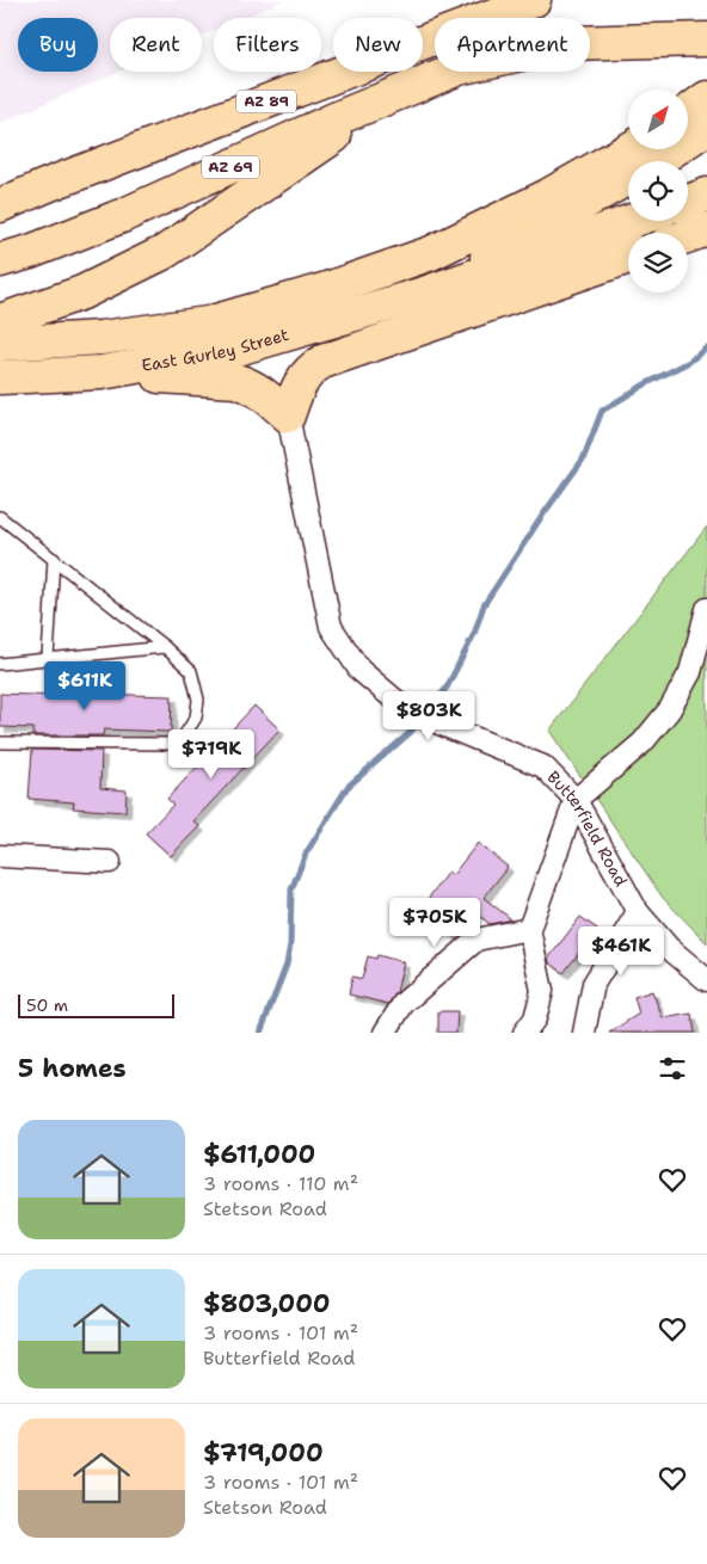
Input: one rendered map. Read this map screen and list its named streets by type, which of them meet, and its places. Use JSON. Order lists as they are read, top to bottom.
{
  "streets": {
    "main road": ["AZ 89", "AZ 69", "East Gurley Street"],
    "street": ["Butterfield Road"]
  },
  "scale_bar": "50 m",
  "north": "top right",
  "page": {
    "chip": [
      "Buy",
      "Rent",
      "Filters",
      "New",
      "Apartment"
    ],
    "price": [
      "$611K",
      "$803K",
      "$719K",
      "$705K",
      "$461K"
    ],
    "scale": "50 m",
    "heading": "5 homes",
    "list": [
      {
        "name": "$611,000",
        "note": "3 rooms · 110 m² · Stetson Road"
      },
      {
        "name": "$803,000",
        "note": "3 rooms · 101 m² · Butterfield Road"
      },
      {
        "name": "$719,000",
        "note": "3 rooms · 101 m² · Stetson Road"
      }
    ]
  }
}
